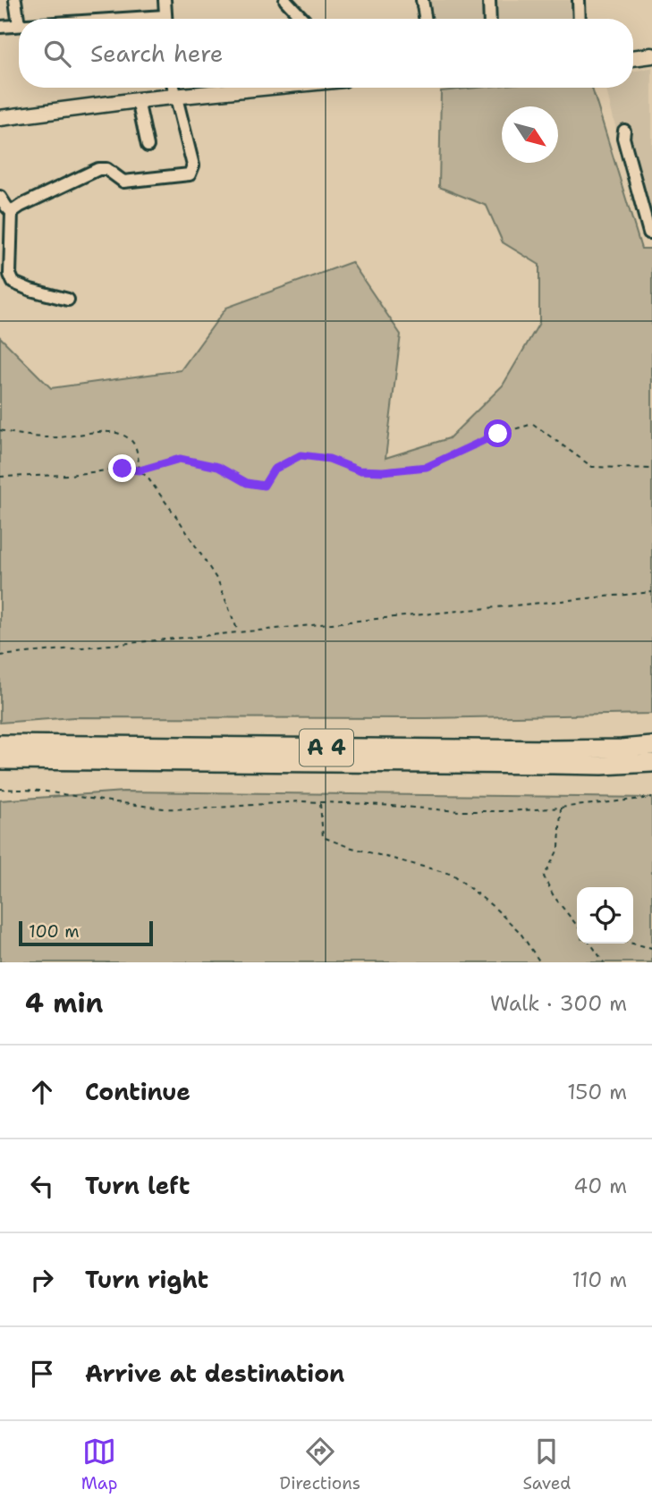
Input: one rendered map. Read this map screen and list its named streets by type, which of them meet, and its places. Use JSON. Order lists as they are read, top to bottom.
{
  "streets": {
    "highway": ["A 4"]
  },
  "scale_bar": "100 m",
  "north": "bottom right",
  "page": {
    "search": "Search here",
    "scale": "100 m",
    "heading": ["4 min", "Walk · 300 m"],
    "list": [
      ["Continue", "150 m"],
      ["Turn left", "40 m"],
      ["Turn right", "110 m"],
      "Arrive at destination"
    ],
    "nav": ["Map", "Directions", "Saved"]
  }
}
